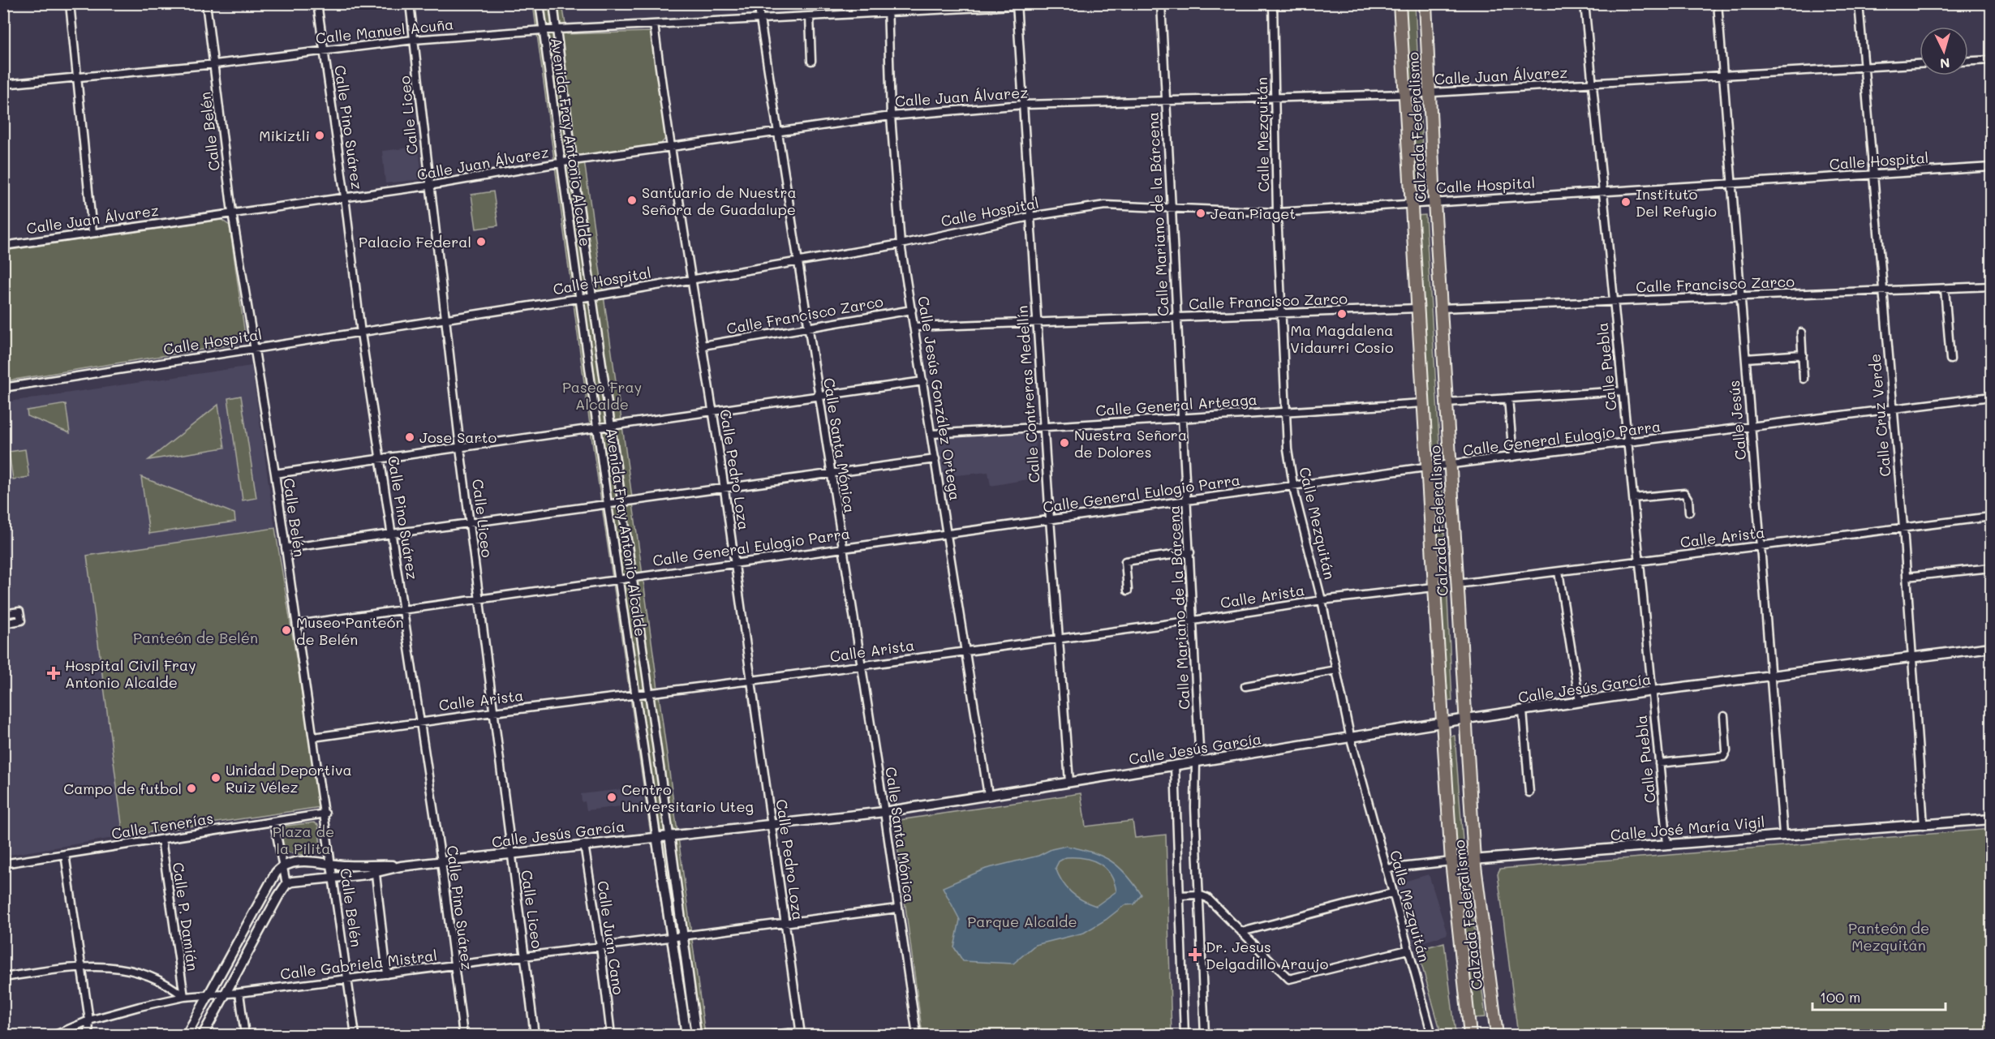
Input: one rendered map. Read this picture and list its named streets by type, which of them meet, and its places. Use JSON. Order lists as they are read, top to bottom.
{
  "streets": {
    "main road": ["Calzada Federalismo"],
    "street": [
      "Calle Manuel Acuña",
      "Calle Juan Álvarez",
      "Calle Liceo",
      "Calle Pino Suárez",
      "Calle Belén",
      "Calle Mezquitán",
      "Avenida Fray Antonio Alcalde",
      "Calle Hospital",
      "Calle Mariano de la Bárcena",
      "Calle Francisco Zarco",
      "Calle Puebla",
      "Calle Contreras Medellín",
      "Calle Jesús González Ortega",
      "Calle General Arteaga",
      "Calle Cruz Verde",
      "Calle Jesús",
      "Calle General Eulogio Parra",
      "Calle Santa Mónica",
      "Calle Pedro Loza",
      "Calle Arista",
      "Calle Jesús García",
      "Calle Tenerías",
      "Calle José María Vigil",
      "Calle P. Damián",
      "Calle Juan Cano",
      "Calle Gabriela Mistral"
    ]
  },
  "crossings": [
    ["Calle Manuel Acuña", "Calle Liceo"],
    ["Calle Manuel Acuña", "Calle Pino Suárez"],
    ["Calle Manuel Acuña", "Calle Belén"],
    ["Calle Manuel Acuña", "Avenida Fray Antonio Alcalde"],
    ["Calle Manuel Acuña", "Calle Contreras Medellín"],
    ["Calle Manuel Acuña", "Calle Jesús González Ortega"],
    ["Calle Manuel Acuña", "Calle Santa Mónica"],
    ["Calle Manuel Acuña", "Calle Pedro Loza"],
    ["Calle Juan Álvarez", "Calle Liceo"],
    ["Calle Juan Álvarez", "Calle Pino Suárez"],
    ["Calle Juan Álvarez", "Calzada Federalismo"],
    ["Calle Juan Álvarez", "Calle Belén"],
    ["Calle Juan Álvarez", "Calle Mezquitán"],
    ["Calle Juan Álvarez", "Avenida Fray Antonio Alcalde"],
    ["Calle Juan Álvarez", "Calle Mariano de la Bárcena"],
    ["Calle Juan Álvarez", "Calle Puebla"],
    ["Calle Juan Álvarez", "Calle Contreras Medellín"],
    ["Calle Juan Álvarez", "Calle Jesús González Ortega"],
    ["Calle Juan Álvarez", "Calle Cruz Verde"],
    ["Calle Juan Álvarez", "Calle Jesús"],
    ["Calle Juan Álvarez", "Calle Santa Mónica"],
    ["Calle Juan Álvarez", "Calle Pedro Loza"],
    ["Calle Liceo", "Calle Hospital"],
    ["Calle Liceo", "Calle General Eulogio Parra"],
    ["Calle Liceo", "Calle Arista"],
    ["Calle Liceo", "Calle Jesús García"],
    ["Calle Liceo", "Calle Gabriela Mistral"],
    ["Calle Pino Suárez", "Calle Hospital"],
    ["Calle Pino Suárez", "Calle General Eulogio Parra"],
    ["Calle Pino Suárez", "Calle Arista"],
    ["Calle Pino Suárez", "Calle Jesús García"],
    ["Calle Pino Suárez", "Calle Gabriela Mistral"],
    ["Calzada Federalismo", "Calle Hospital"],
    ["Calzada Federalismo", "Calle Francisco Zarco"],
    ["Calzada Federalismo", "Calle General Arteaga"],
    ["Calzada Federalismo", "Calle General Eulogio Parra"],
    ["Calzada Federalismo", "Calle Arista"],
    ["Calzada Federalismo", "Calle Jesús García"],
    ["Calzada Federalismo", "Calle José María Vigil"],
    ["Calle Belén", "Calle Hospital"],
    ["Calle Belén", "Calle General Eulogio Parra"],
    ["Calle Belén", "Calle Arista"],
    ["Calle Belén", "Calle Jesús García"],
    ["Calle Belén", "Calle Tenerías"],
    ["Calle Belén", "Calle Gabriela Mistral"],
    ["Calle Mezquitán", "Calle Hospital"],
    ["Calle Mezquitán", "Calle Francisco Zarco"],
    ["Calle Mezquitán", "Calle General Arteaga"],
    ["Calle Mezquitán", "Calle General Eulogio Parra"],
    ["Calle Mezquitán", "Calle Arista"],
    ["Calle Mezquitán", "Calle Jesús García"],
    ["Calle Mezquitán", "Calle José María Vigil"],
    ["Avenida Fray Antonio Alcalde", "Calle Hospital"],
    ["Avenida Fray Antonio Alcalde", "Calle General Eulogio Parra"],
    ["Avenida Fray Antonio Alcalde", "Calle Arista"],
    ["Avenida Fray Antonio Alcalde", "Calle Jesús García"],
    ["Avenida Fray Antonio Alcalde", "Calle Gabriela Mistral"],
    ["Calle Hospital", "Calle Mariano de la Bárcena"],
    ["Calle Hospital", "Calle Puebla"],
    ["Calle Hospital", "Calle Contreras Medellín"],
    ["Calle Hospital", "Calle Jesús González Ortega"],
    ["Calle Hospital", "Calle Cruz Verde"],
    ["Calle Hospital", "Calle Jesús"],
    ["Calle Hospital", "Calle Santa Mónica"],
    ["Calle Hospital", "Calle Pedro Loza"],
    ["Calle Mariano de la Bárcena", "Calle Francisco Zarco"],
    ["Calle Mariano de la Bárcena", "Calle General Arteaga"],
    ["Calle Mariano de la Bárcena", "Calle General Eulogio Parra"],
    ["Calle Mariano de la Bárcena", "Calle Arista"],
    ["Calle Mariano de la Bárcena", "Calle Jesús García"],
    ["Calle Francisco Zarco", "Calle Puebla"],
    ["Calle Francisco Zarco", "Calle Contreras Medellín"],
    ["Calle Francisco Zarco", "Calle Jesús González Ortega"],
    ["Calle Francisco Zarco", "Calle Cruz Verde"],
    ["Calle Francisco Zarco", "Calle Jesús"],
    ["Calle Francisco Zarco", "Calle Santa Mónica"],
    ["Calle Francisco Zarco", "Calle Pedro Loza"],
    ["Calle Puebla", "Calle General Eulogio Parra"],
    ["Calle Puebla", "Calle Arista"],
    ["Calle Puebla", "Calle Jesús García"],
    ["Calle Puebla", "Calle José María Vigil"],
    ["Calle Contreras Medellín", "Calle General Arteaga"],
    ["Calle Contreras Medellín", "Calle General Eulogio Parra"],
    ["Calle Contreras Medellín", "Calle Arista"],
    ["Calle Contreras Medellín", "Calle Jesús García"],
    ["Calle Jesús González Ortega", "Calle General Arteaga"],
    ["Calle Jesús González Ortega", "Calle General Eulogio Parra"],
    ["Calle Jesús González Ortega", "Calle Arista"],
    ["Calle Jesús González Ortega", "Calle Jesús García"],
    ["Calle Cruz Verde", "Calle General Eulogio Parra"],
    ["Calle Cruz Verde", "Calle Arista"],
    ["Calle Cruz Verde", "Calle Jesús García"],
    ["Calle Cruz Verde", "Calle José María Vigil"],
    ["Calle Jesús", "Calle General Eulogio Parra"],
    ["Calle Jesús", "Calle Arista"],
    ["Calle Jesús", "Calle Jesús García"],
    ["Calle Jesús", "Calle José María Vigil"],
    ["Calle General Eulogio Parra", "Calle Santa Mónica"],
    ["Calle General Eulogio Parra", "Calle Pedro Loza"],
    ["Calle Santa Mónica", "Calle Arista"],
    ["Calle Santa Mónica", "Calle Jesús García"],
    ["Calle Santa Mónica", "Calle Gabriela Mistral"],
    ["Calle Pedro Loza", "Calle Arista"],
    ["Calle Pedro Loza", "Calle Jesús García"],
    ["Calle Pedro Loza", "Calle Gabriela Mistral"],
    ["Calle Jesús García", "Calle Juan Cano"],
    ["Calle Tenerías", "Calle P. Damián"],
    ["Calle P. Damián", "Calle Gabriela Mistral"],
    ["Calle Juan Cano", "Calle Gabriela Mistral"]
  ],
  "parks": [
    "Paseo Fray Alcalde",
    "Panteón de Belén",
    "Plaza de la Pilita",
    "Parque Alcalde",
    "Panteón de Mezquitán"
  ],
  "places": {
    "other": [
      "Mikiztli",
      "Santuario de Nuestra Señora de Guadalupe",
      "Instituto Del Refugio",
      "Jean Piaget",
      "Palacio Federal",
      "Ma Magdalena Vidaurri Cosio",
      "Jose Sarto",
      "Nuestra Señora de Dolores",
      "Museo Panteón de Belén",
      "Unidad Deportiva Ruiz Vélez",
      "Campo de futbol",
      "Centro Universitario Uteg"
    ],
    "health": ["Hospital Civil Fray Antonio Alcalde", "Dr. Jesus Delgadillo Araujo"]
  },
  "scale_bar": "100 m",
  "north": "bottom"
}
